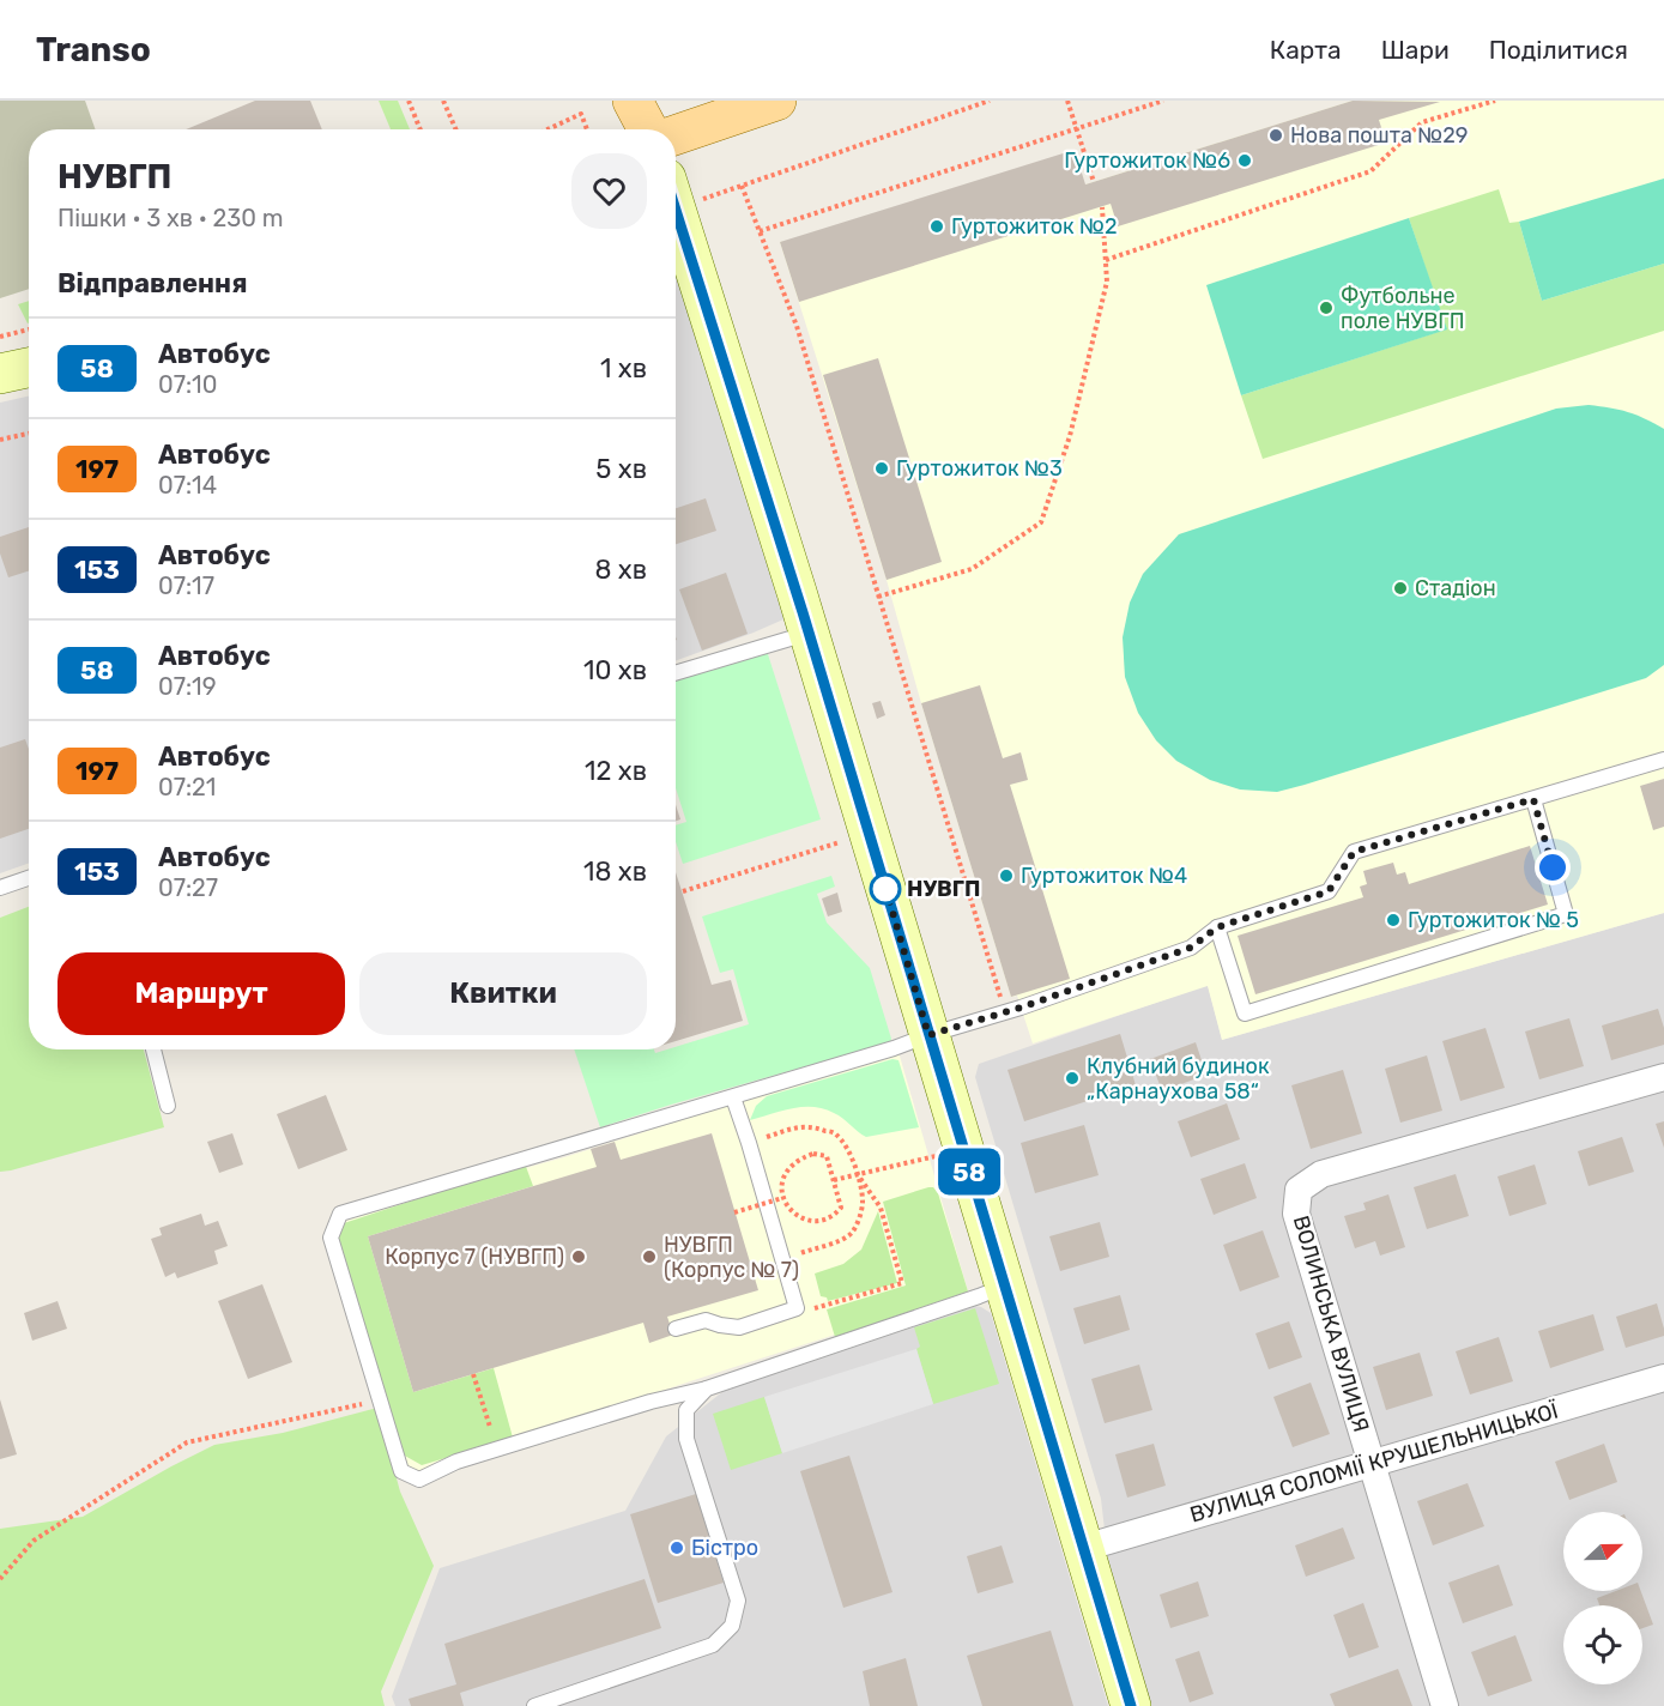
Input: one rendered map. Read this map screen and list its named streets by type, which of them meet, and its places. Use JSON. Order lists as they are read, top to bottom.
{
  "streets": {
    "street": ["ВОЛИНСЬКА ВУЛИЦЯ", "ВУЛИЦЯ СОЛОМІЇ КРУШЕЛЬНИЦЬКОЇ"]
  },
  "crossings": [
    ["ВОЛИНСЬКА ВУЛИЦЯ", "ВУЛИЦЯ СОЛОМІЇ КРУШЕЛЬНИЦЬКОЇ"]
  ],
  "places": [
    "Нова пошта №29",
    "Гуртожиток №6",
    "Гуртожиток №2",
    "Футбольне поле НУВГП",
    "Гуртожиток №3",
    "Стадіон",
    "Гуртожиток №4",
    "НУВГП",
    "Гуртожиток № 5",
    "Клубний будинок „Карнаухова 58“",
    "Корпус 7 (НУВГП)",
    "НУВГП (Корпус № 7)",
    "Бістро"
  ],
  "lines": ["bus line 58"],
  "north": "right",
  "page": {
    "header": "Transo",
    "nav": ["Карта", "Шари", "Поділитися"],
    "on_map": "58",
    "heading": [
      ["НУВГП", "Пішки · 3 хв · 230 m"],
      "Відправлення"
    ],
    "list": [
      {
        "mark": "58",
        "name": "Автобус",
        "note": "07:10",
        "value": "1 хв"
      },
      {
        "mark": "197",
        "name": "Автобус",
        "note": "07:14",
        "value": "5 хв"
      },
      {
        "mark": "153",
        "name": "Автобус",
        "note": "07:17",
        "value": "8 хв"
      },
      {
        "mark": "58",
        "name": "Автобус",
        "note": "07:19",
        "value": "10 хв"
      },
      {
        "mark": "197",
        "name": "Автобус",
        "note": "07:21",
        "value": "12 хв"
      },
      {
        "mark": "153",
        "name": "Автобус",
        "note": "07:27",
        "value": "18 хв"
      }
    ],
    "buttons": ["Маршрут", "Квитки"]
  }
}
